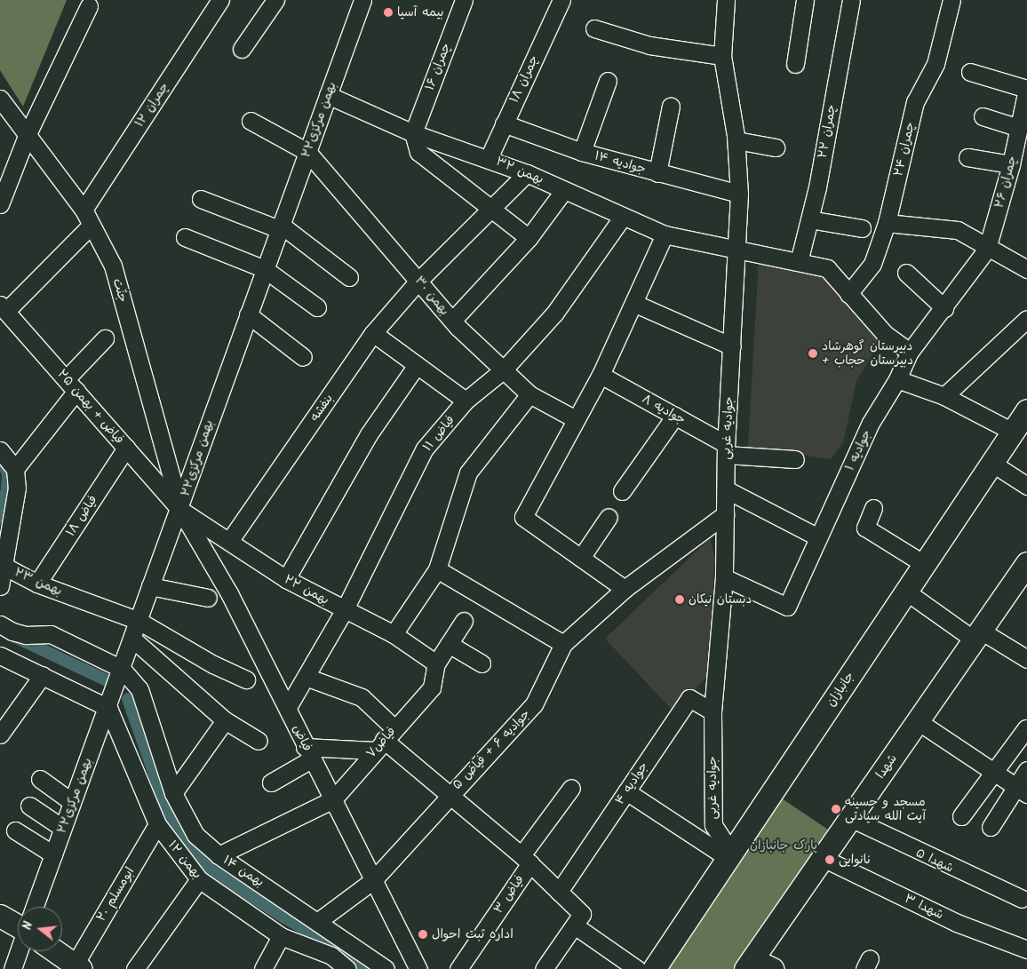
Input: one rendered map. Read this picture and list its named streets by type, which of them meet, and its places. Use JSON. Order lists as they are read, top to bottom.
{
  "streets": {
    "main road": ["جانبازان", "شهدا"],
    "street": [
      "چمران ۱۶",
      "چمران ۱۸",
      "چمران ۱۲",
      "۲۲بهمن مرکزی",
      "چمران ۲۲",
      "چمران ۲۴",
      "جوادیه ۱۴",
      "بهمن ۳۲",
      "چمران ۲۶",
      "جنّت",
      "بهمن ۳۰",
      "فیاض + بهمن ۲۵",
      "بنفشه",
      "جوادیه ۸",
      "جوادیه غربی",
      "فیاض ۱۱",
      "جوادیه ۱",
      "فیاض ۱۸",
      "بهمن ۲۳",
      "بهمن ۲۲",
      "فیاض",
      "فیاض۷",
      "جوادیه ۶ + فیاض ۵",
      "جوادیه ۴",
      "بهمن ۱۲",
      "شهدا ۵",
      "بهمن ۱۴",
      "ابومسلم ۲۰",
      "فیاض ۳",
      "شهدا ۳"
    ]
  },
  "crossings": [
    ["چمران ۱۶", "بهمن ۳۲"],
    ["چمران ۱۸", "جوادیه ۱۴"],
    ["چمران ۱۸", "بهمن ۳۲"],
    ["چمران ۱۲", "جنّت"],
    ["۲۲بهمن مرکزی", "بهمن ۳۲"],
    ["۲۲بهمن مرکزی", "جنّت"],
    ["۲۲بهمن مرکزی", "بهمن ۳۰"],
    ["۲۲بهمن مرکزی", "فیاض + بهمن ۲۵"],
    ["۲۲بهمن مرکزی", "بهمن ۲۳"],
    ["۲۲بهمن مرکزی", "بهمن ۲۲"],
    ["۲۲بهمن مرکزی", "فیاض"],
    ["۲۲بهمن مرکزی", "بهمن ۱۲"],
    ["۲۲بهمن مرکزی", "بهمن ۱۴"],
    ["چمران ۲۲", "بهمن ۳۲"],
    ["چمران ۲۴", "بهمن ۳۲"],
    ["جوادیه ۱۴", "جوادیه غربی"],
    ["بهمن ۳۲", "بنفشه"],
    ["بهمن ۳۲", "جوادیه غربی"],
    ["بهمن ۳۲", "فیاض ۱۱"],
    ["بهمن ۳۲", "جوادیه ۱"],
    ["چمران ۲۶", "جوادیه ۱"],
    ["جنّت", "فیاض + بهمن ۲۵"],
    ["جنّت", "بهمن ۲۲"],
    ["جنّت", "فیاض"],
    ["بهمن ۳۰", "بنفشه"],
    ["بهمن ۳۰", "فیاض ۱۱"],
    ["فیاض + بهمن ۲۵", "فیاض ۱۸"],
    ["فیاض + بهمن ۲۵", "بهمن ۲۲"],
    ["فیاض + بهمن ۲۵", "فیاض"],
    ["بنفشه", "بهمن ۲۲"],
    ["جوادیه ۸", "جوادیه غربی"],
    ["جوادیه غربی", "جوادیه ۱"],
    ["جوادیه غربی", "جانبازان"],
    ["جوادیه غربی", "جوادیه ۶ + فیاض ۵"],
    ["جوادیه غربی", "جوادیه ۴"],
    ["فیاض ۱۱", "بهمن ۲۲"],
    ["فیاض ۱۱", "فیاض"],
    ["فیاض ۱۸", "بهمن ۲۳"],
    ["بهمن ۲۲", "فیاض"],
    ["بهمن ۲۲", "فیاض۷"],
    ["فیاض", "فیاض۷"],
    ["فیاض", "جوادیه ۶ + فیاض ۵"],
    ["جوادیه ۶ + فیاض ۵", "بهمن ۱۴"],
    ["شهدا", "شهدا ۵"],
    ["شهدا", "شهدا ۳"],
    ["بهمن ۱۲", "ابومسلم ۲۰"]
  ],
  "parks": ["پارک جانبازان"],
  "places": [
    "بیمه آسیا",
    "دبیرستان گوهرشاد + دبیرستان حجاب",
    "دبستان نیکان",
    "مسجد و حسینه آیت الله سیادتی",
    "نانوایی",
    "اداره ثبت احوال"
  ],
  "north": "left"
}
